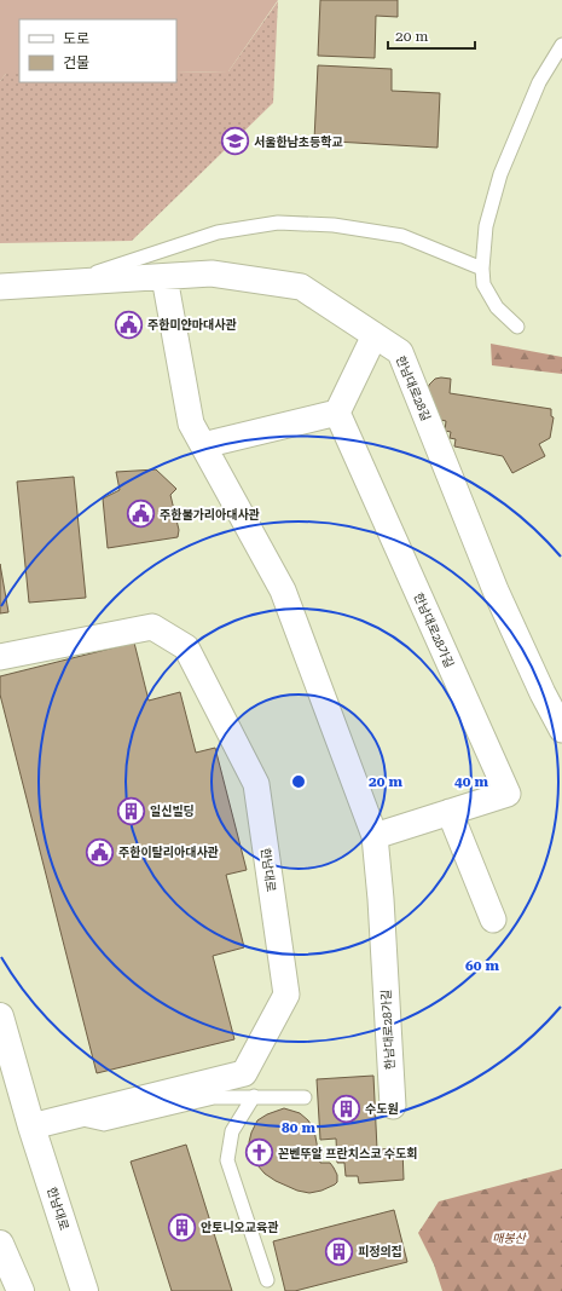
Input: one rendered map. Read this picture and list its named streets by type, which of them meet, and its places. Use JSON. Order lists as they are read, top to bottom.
{
  "streets": {
    "main road": ["한남대로"],
    "street": ["한남대로28길", "한남대로28가길"]
  },
  "crossings": [
    ["한남대로28길", "한남대로28가길"]
  ],
  "parks": ["매봉산"],
  "places": {
    "school or university": ["서울한남초등학교"],
    "public building": ["주한미얀마대사관", "주한불가리아대사관", "주한이탈리아대사관"],
    "building": [
      "일신빌딩",
      "수도원",
      "안토니오교육관",
      "피정의집"
    ],
    "church": ["꼰벤뚜알 프란치스코 수도회"]
  },
  "legend": ["도로", "건물"],
  "scale_bar": "20 m",
  "rings": [
    "20 m",
    "40 m",
    "60 m",
    "80 m"
  ]
}
